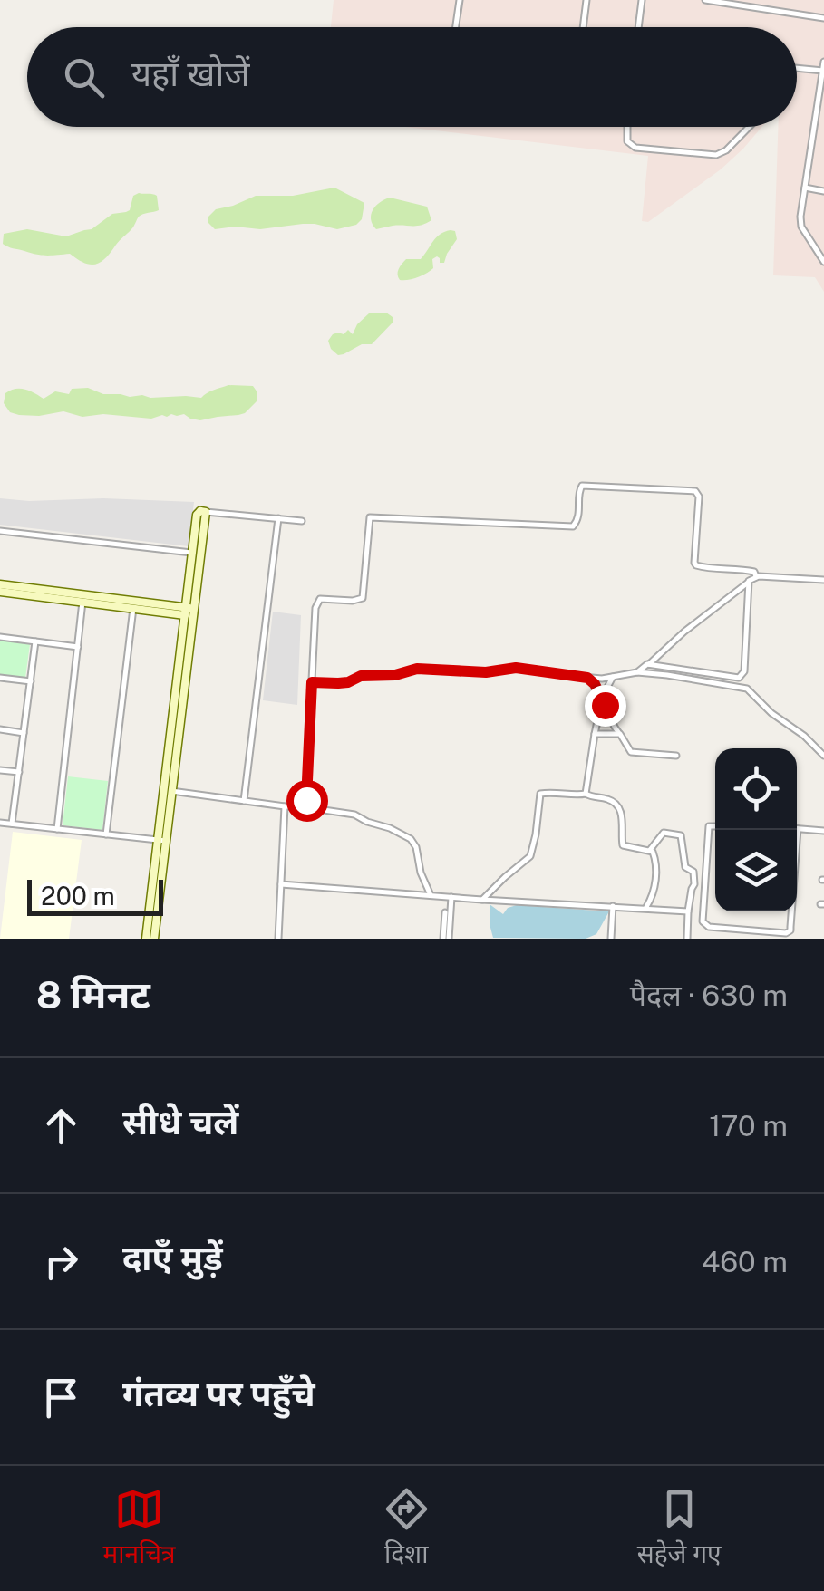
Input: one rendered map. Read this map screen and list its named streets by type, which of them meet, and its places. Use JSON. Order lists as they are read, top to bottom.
{
  "scale_bar": "200 m",
  "page": {
    "search": "यहाँ खोजें",
    "scale": "200 m",
    "heading": ["8 मिनट", "पैदल · 630 m"],
    "list": [
      ["सीधे चलें", "170 m"],
      ["दाएँ मुड़ें", "460 m"],
      "गंतव्य पर पहुँचे"
    ],
    "nav": ["मानचित्र", "दिशा", "सहेजे गए"]
  }
}
